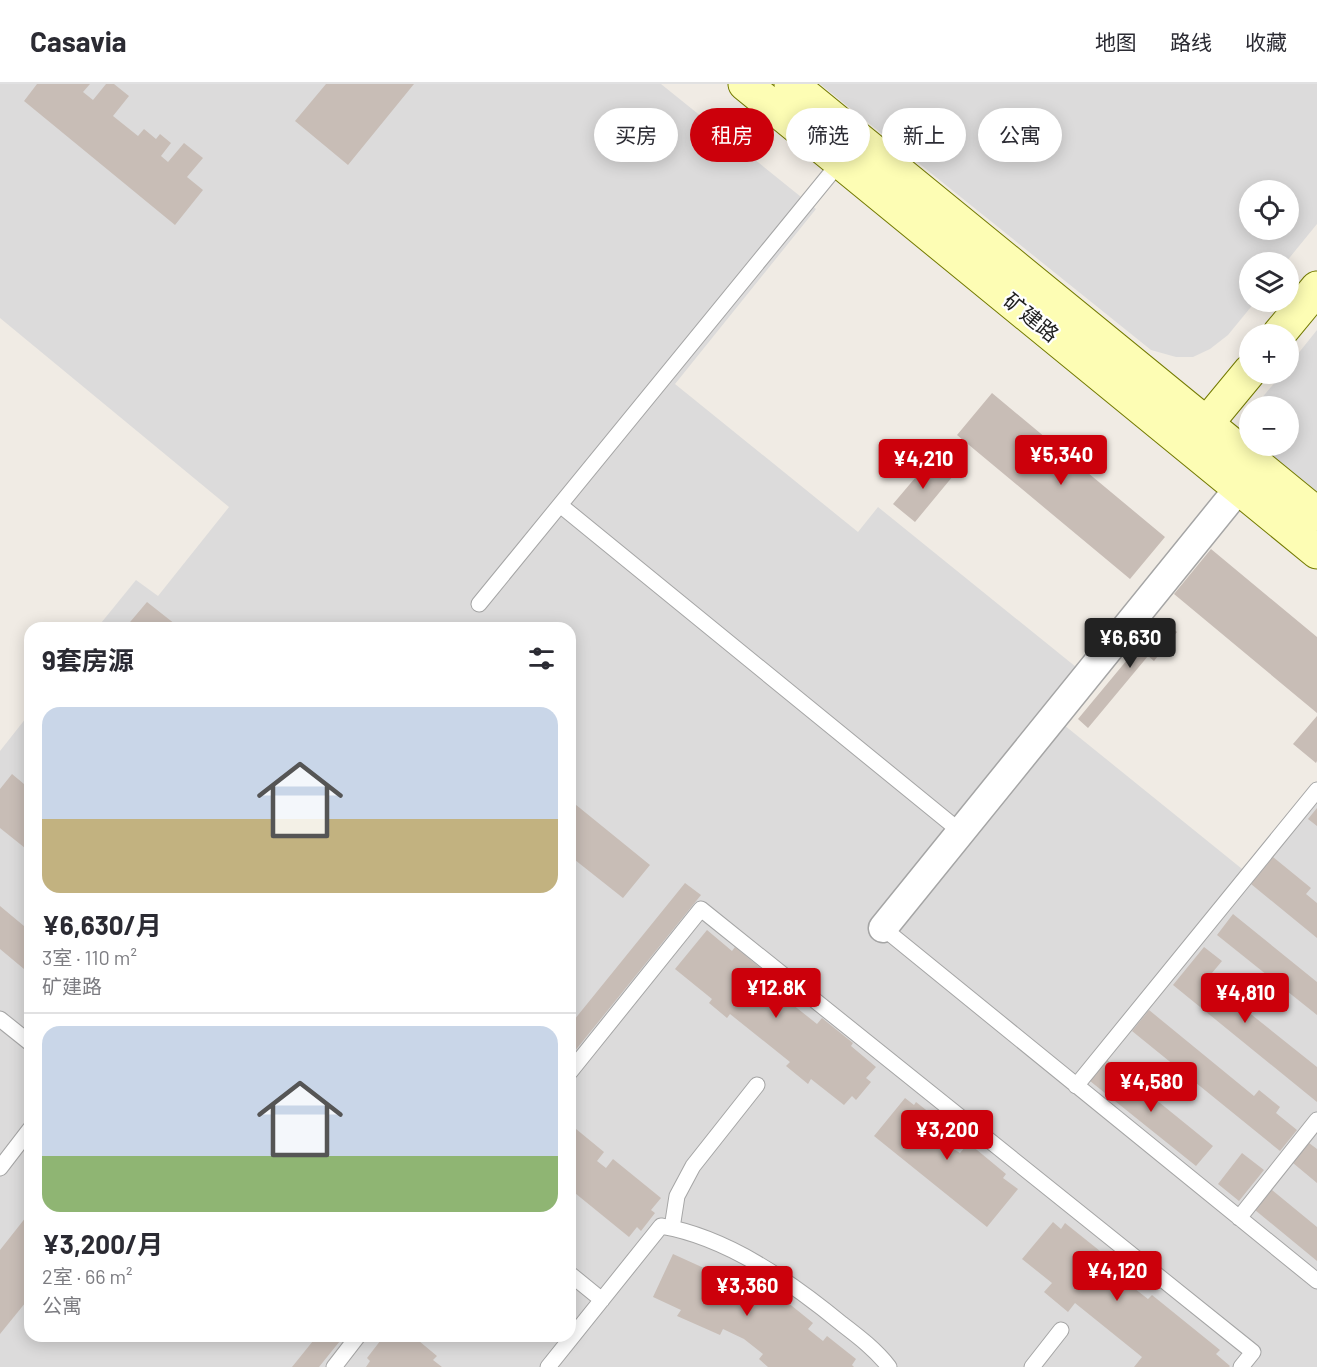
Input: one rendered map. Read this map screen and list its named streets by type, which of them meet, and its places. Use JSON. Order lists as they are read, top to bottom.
{
  "streets": {
    "street": ["矿建路"]
  },
  "page": {
    "header": "Casavia",
    "nav": ["地图", "路线", "收藏"],
    "chip": [
      "买房",
      "租房",
      "筛选",
      "新上",
      "公寓"
    ],
    "map_buttons": ["+", "−"],
    "price": [
      "¥5,340",
      "¥4,210",
      "¥6,630",
      "¥12.8K",
      "¥4,810",
      "¥4,580",
      "¥3,200",
      "¥4,120",
      "¥3,360"
    ],
    "heading": "9套房源",
    "list": [
      {
        "name": "¥6,630/月",
        "note": "3室 · 110 m² · 矿建路"
      },
      {
        "name": "¥3,200/月",
        "note": "2室 · 66 m² · 公寓"
      }
    ]
  }
}
